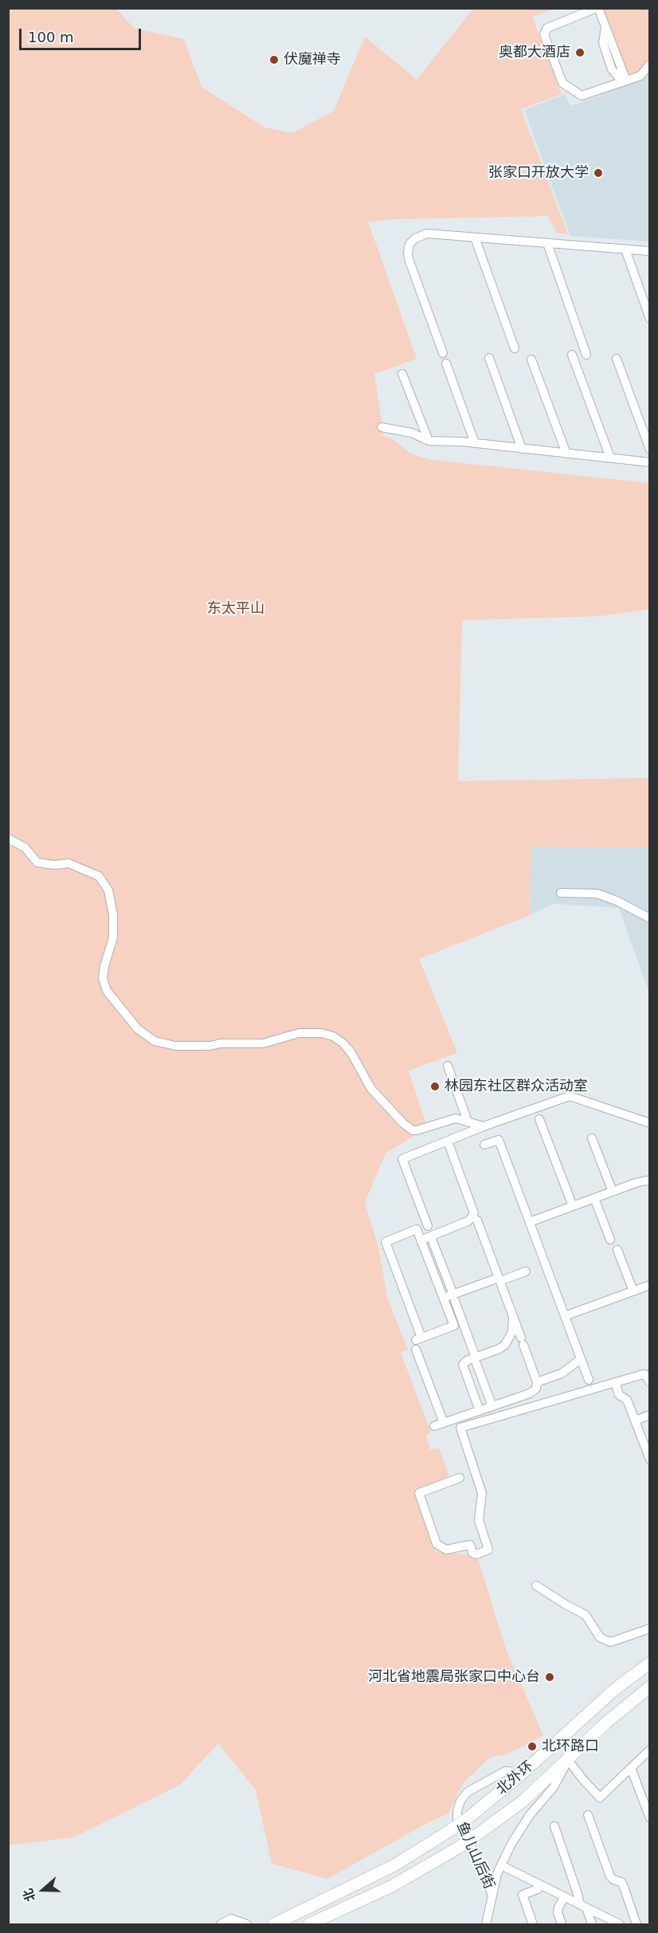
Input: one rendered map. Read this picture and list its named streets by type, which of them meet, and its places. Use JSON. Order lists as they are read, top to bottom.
{
  "streets": {
    "highway": ["北外环"],
    "street": ["鱼儿山后街"]
  },
  "crossings": [
    ["北外环", "鱼儿山后街"]
  ],
  "parks": ["东太平山"],
  "places": [
    "奥都大酒店",
    "伏魔禅寺",
    "张家口开放大学",
    "林园东社区群众活动室",
    "河北省地震局张家口中心台",
    "北环路口"
  ],
  "scale_bar": "100 m",
  "north": "left"
}
